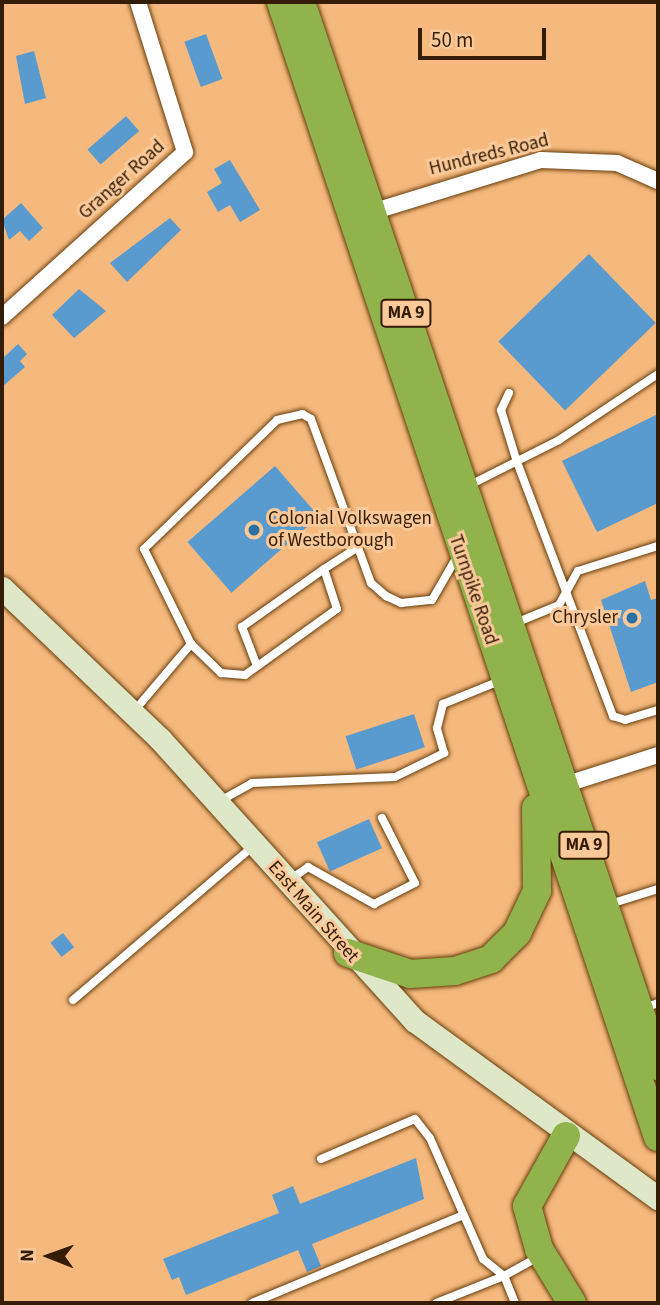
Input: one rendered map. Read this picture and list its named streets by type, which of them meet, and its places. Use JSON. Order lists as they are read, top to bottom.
{
  "streets": {
    "highway": ["MA 9", "Turnpike Road"],
    "main road": ["East Main Street"],
    "street": ["Hundreds Road", "Granger Road"]
  },
  "crossings": [
    ["Hundreds Road", "Turnpike Road"]
  ],
  "places": ["Colonial Volkswagen of Westborough", "Chrysler"],
  "scale_bar": "50 m",
  "north": "left"
}
